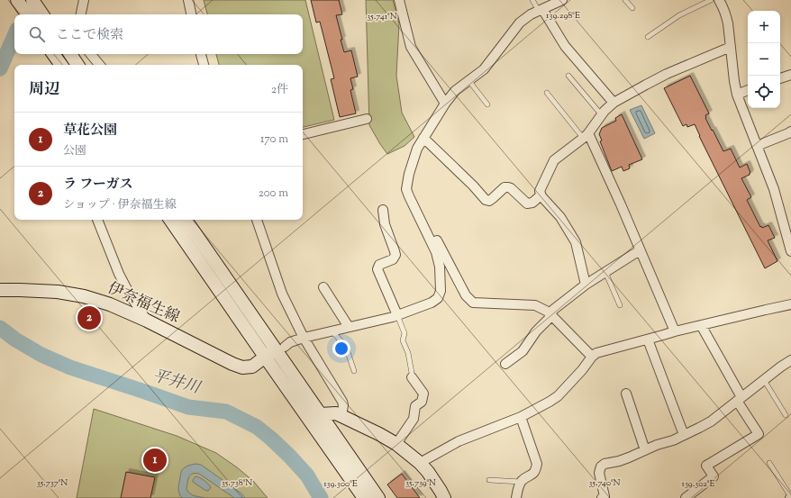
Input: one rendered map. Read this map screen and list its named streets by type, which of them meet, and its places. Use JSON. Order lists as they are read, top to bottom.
{
  "streets": {
    "main road": ["伊奈福生線"]
  },
  "water": ["平井川"],
  "page": {
    "map_buttons": ["+", "−"],
    "search": "ここで検索",
    "heading": ["周辺", "2件"],
    "list": [
      {
        "mark": "1",
        "name": "草花公園",
        "note": "公園",
        "value": "170 m"
      },
      {
        "mark": "2",
        "name": "ラ フーガス",
        "note": "ショップ · 伊奈福生線",
        "value": "200 m"
      }
    ],
    "pins": ["2", "1"]
  },
  "coordinates": [
    "139.298°E",
    "35.741°N",
    "35.737°N",
    "35.738°N",
    "35.739°N",
    "35.740°N",
    "139.300°E",
    "139.302°E"
  ]
}
